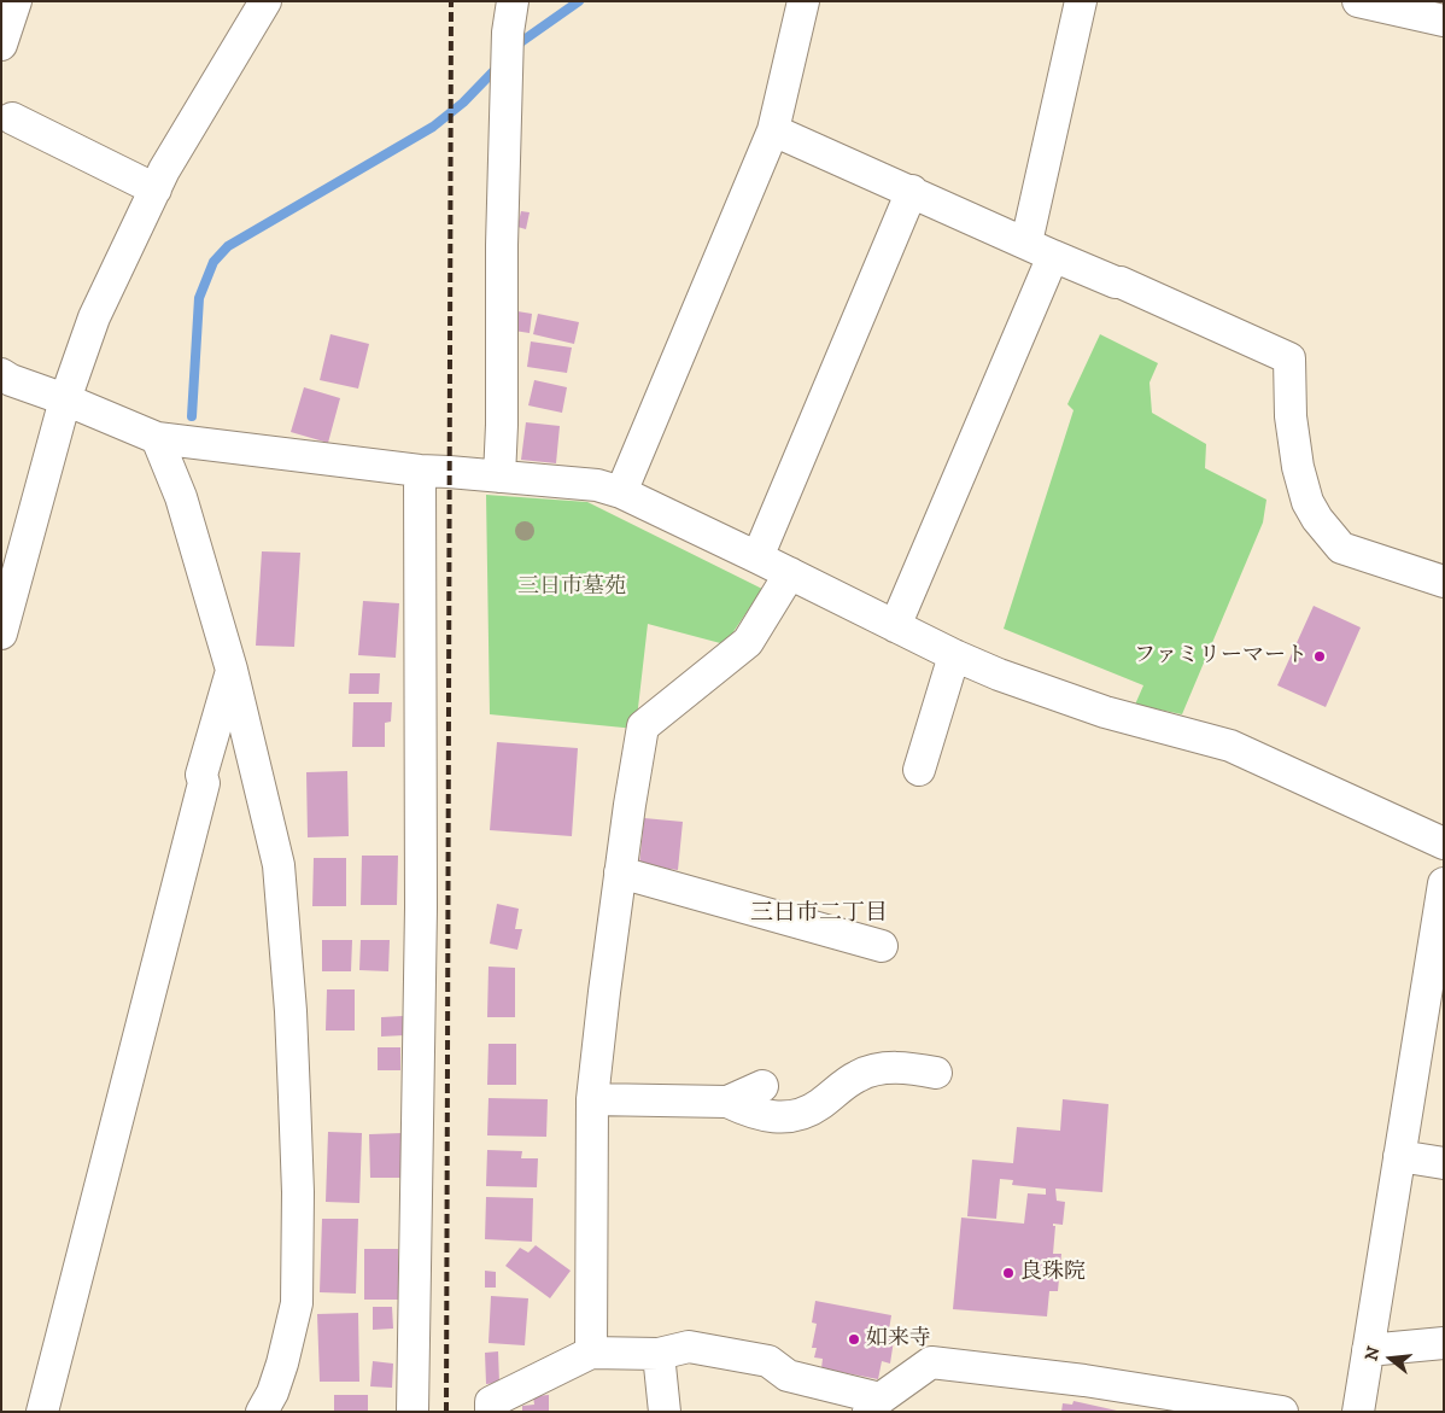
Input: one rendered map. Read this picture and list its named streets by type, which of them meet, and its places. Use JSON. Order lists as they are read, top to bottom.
{
  "districts": ["三日市二丁目"],
  "parks": ["三日市墓苑"],
  "places": ["ファミリーマート", "良珠院", "如来寺"],
  "north": "left"
}
